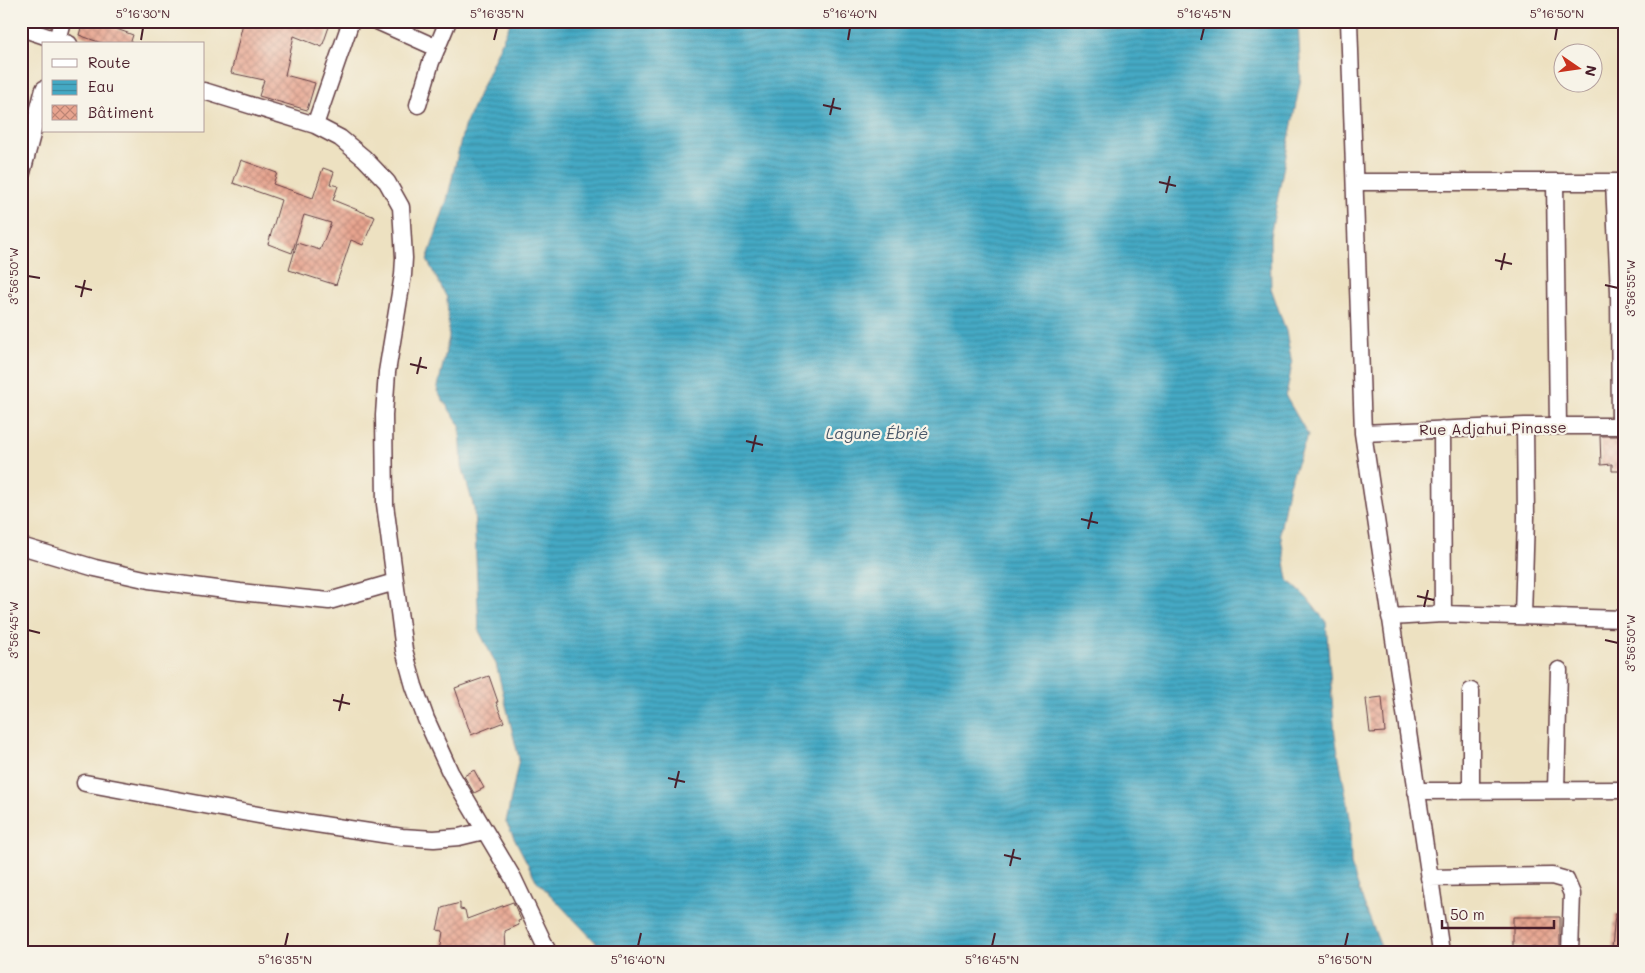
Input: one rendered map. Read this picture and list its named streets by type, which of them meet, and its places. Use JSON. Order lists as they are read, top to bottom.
{
  "streets": {
    "street": ["Rue Adjahui Pinasse"]
  },
  "water": ["Lagune Ébrié"],
  "legend": ["Route", "Eau", "Bâtiment"],
  "scale_bar": "50 m",
  "north": "right",
  "coordinates": [
    "5°16'30\"N",
    "5°16'35\"N",
    "5°16'40\"N",
    "5°16'45\"N",
    "5°16'50\"N",
    "3°56'50\"W",
    "3°56'55\"W",
    "3°56'45\"W"
  ]
}
